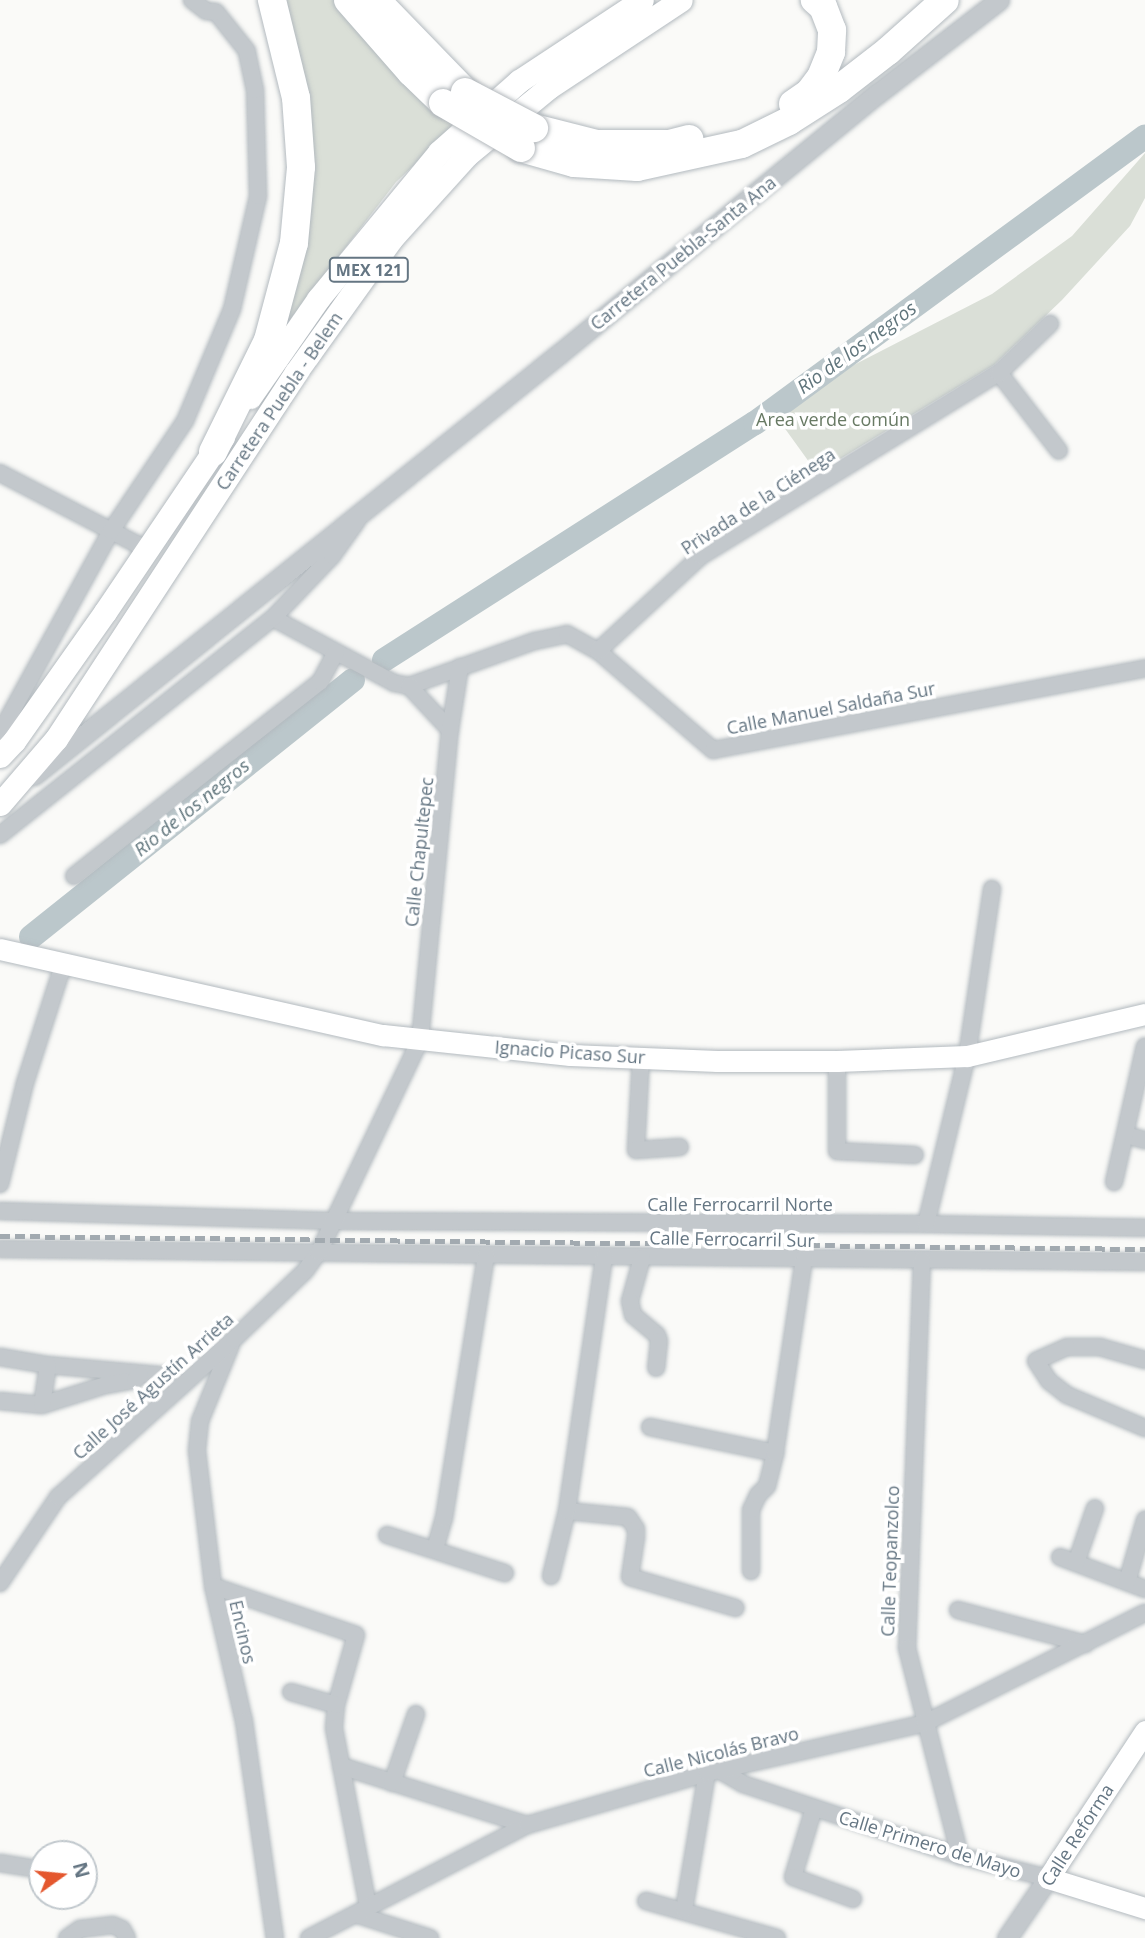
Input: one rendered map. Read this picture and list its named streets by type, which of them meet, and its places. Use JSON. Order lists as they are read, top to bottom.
{
  "streets": {
    "main road": [
      "MEX 121",
      "Carretera Puebla - Belem",
      "Ignacio Picaso Sur",
      "Calle Reforma",
      "Calle Primero de Mayo"
    ],
    "street": [
      "Carretera Puebla-Santa Ana",
      "Privada de la Ciénega",
      "Calle Manuel Saldaña Sur",
      "Calle Chapultepec",
      "Calle Ferrocarril Norte",
      "Calle Ferrocarril Sur",
      "Calle José Agustín Arrieta",
      "Calle Teopanzolco",
      "Encinos",
      "Calle Nicolás Bravo"
    ]
  },
  "crossings": [
    ["Carretera Puebla-Santa Ana", "Carretera Puebla - Belem"],
    ["Privada de la Ciénega", "Calle Manuel Saldaña Sur"],
    ["Calle Manuel Saldaña Sur", "Calle Chapultepec"],
    ["Calle Chapultepec", "Ignacio Picaso Sur"],
    ["Calle Chapultepec", "Calle Ferrocarril Norte"],
    ["Calle Chapultepec", "Calle José Agustín Arrieta"],
    ["Calle Ferrocarril Norte", "Calle José Agustín Arrieta"],
    ["Calle Ferrocarril Sur", "Calle José Agustín Arrieta"],
    ["Calle Ferrocarril Sur", "Calle Teopanzolco"],
    ["Calle José Agustín Arrieta", "Encinos"],
    ["Calle Teopanzolco", "Calle Nicolás Bravo"],
    ["Calle Teopanzolco", "Calle Primero de Mayo"],
    ["Calle Nicolás Bravo", "Calle Primero de Mayo"],
    ["Calle Reforma", "Calle Primero de Mayo"]
  ],
  "water": ["Rio de los negros"],
  "parks": ["Area verde común"],
  "north": "right"
}
